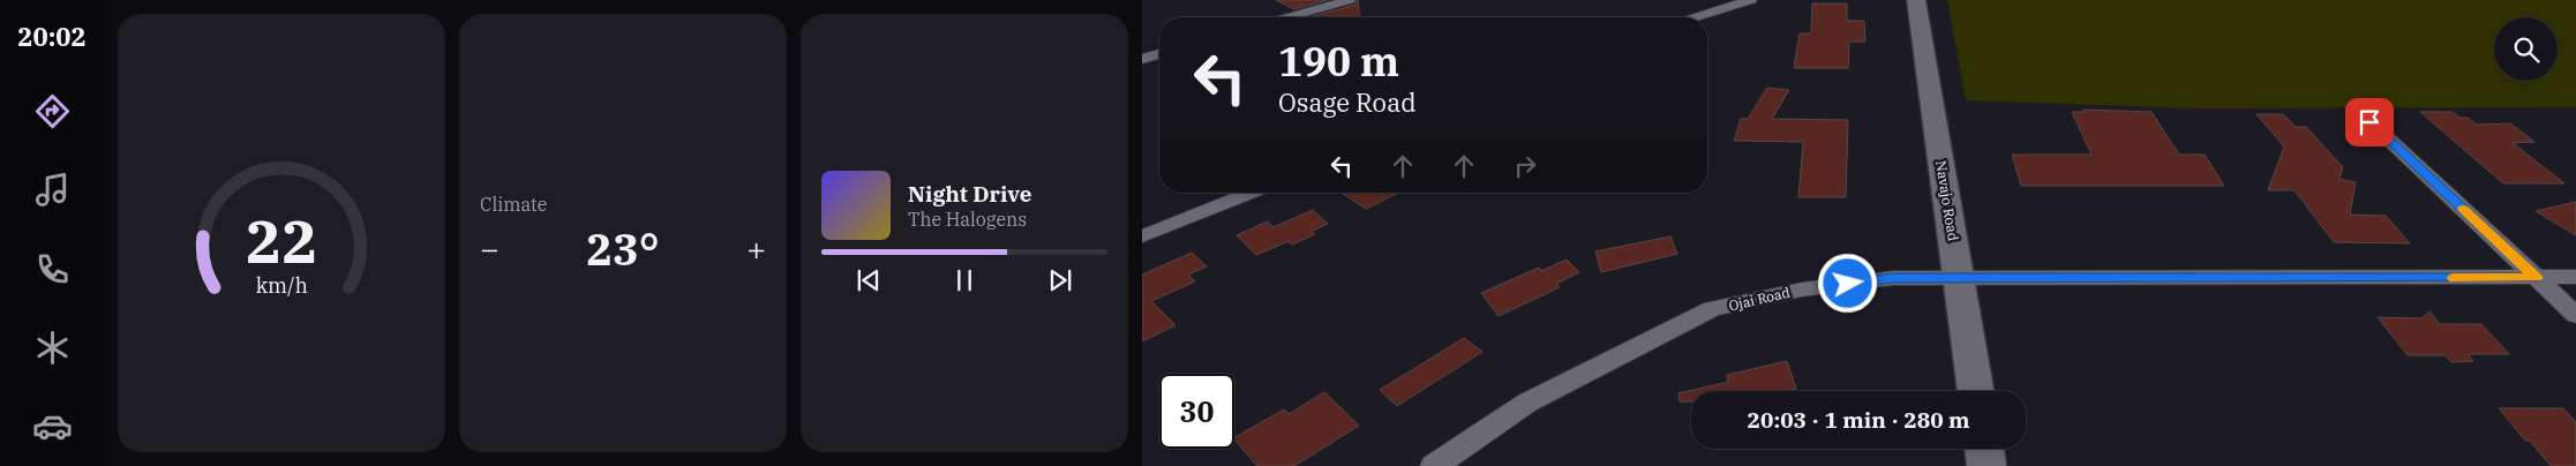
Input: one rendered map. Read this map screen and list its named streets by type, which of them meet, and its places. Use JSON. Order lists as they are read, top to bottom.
{
  "streets": {
    "main road": ["Navajo Road"],
    "street": ["Ojai Road"]
  },
  "crossings": [
    ["Navajo Road", "Ojai Road"]
  ],
  "page": {
    "tabs": "20:02",
    "tile": "Climate",
    "turn": ["190 m", "Osage Road"],
    "song": ["Night Drive", "The Halogens"],
    "heat": ["−", "23°", "+"],
    "limit": "30",
    "trip": "20:03 · 1 min · 280 m",
    "gauge": ["22", "km/h"]
  }
}
